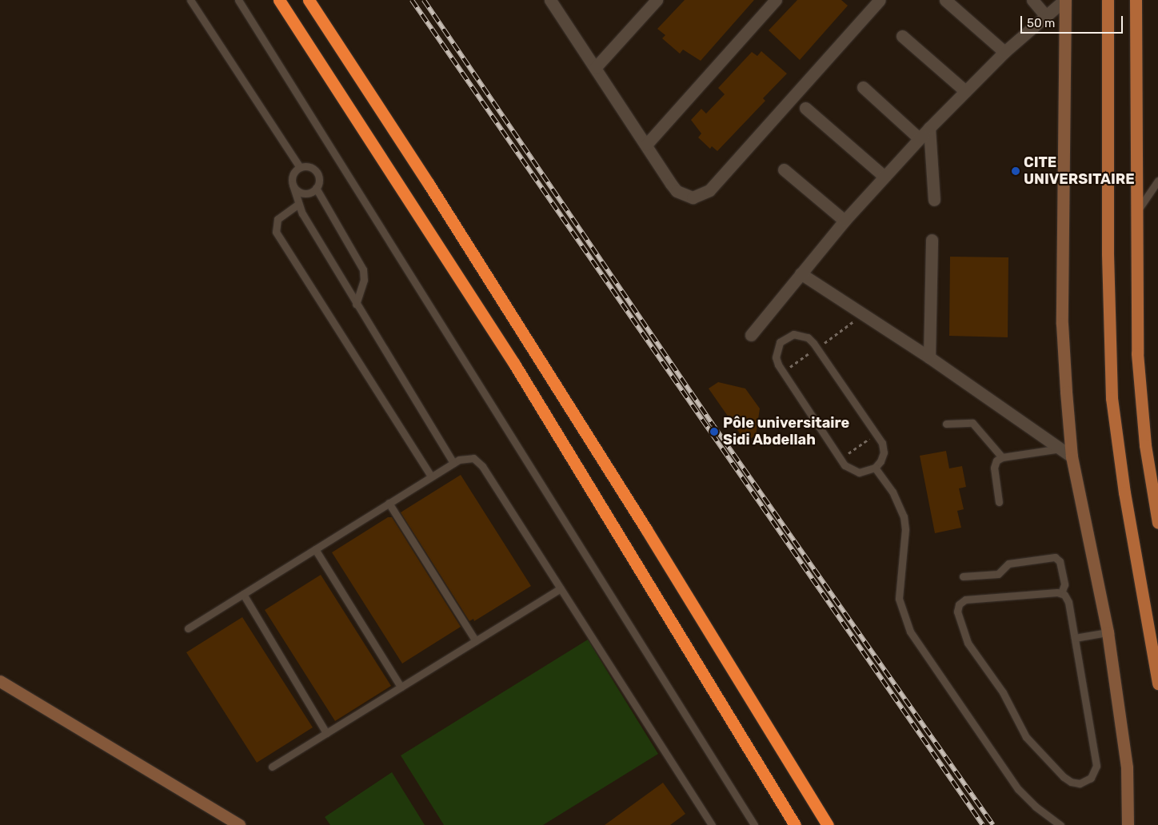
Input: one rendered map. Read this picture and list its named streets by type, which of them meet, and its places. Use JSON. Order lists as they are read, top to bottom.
{
  "places": ["CITE UNIVERSITAIRE", "Pôle universitaire Sidi Abdellah"],
  "scale_bar": "50 m"
}
